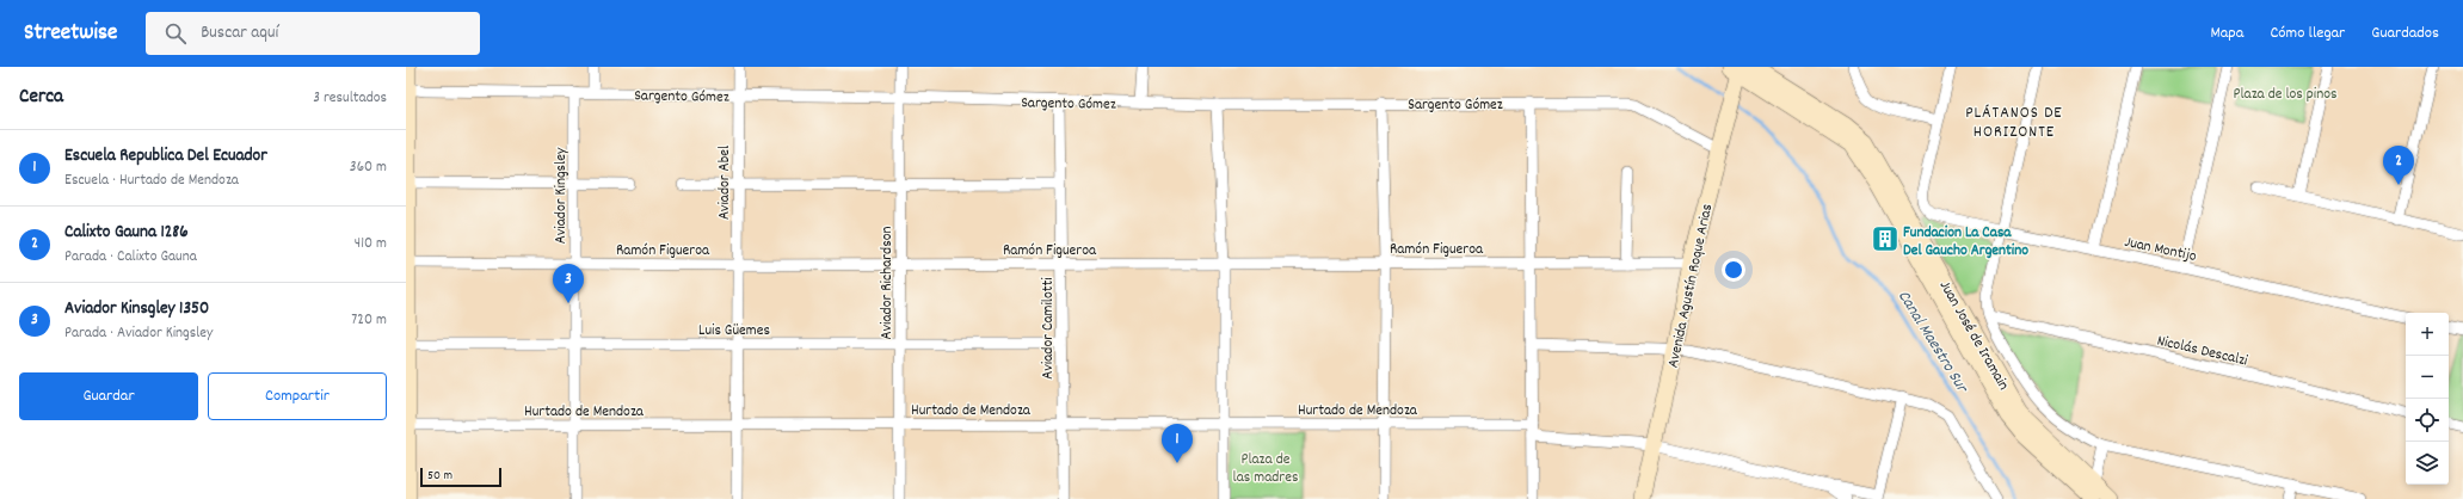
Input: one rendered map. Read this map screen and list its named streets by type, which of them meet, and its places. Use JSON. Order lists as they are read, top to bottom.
{
  "streets": {
    "main road": ["Avenida Agustín Roque Arias", "Juan José de Iramain"],
    "street": [
      "Sargento Gómez",
      "Aviador Abel",
      "Aviador Kingsley",
      "Ramón Figueroa",
      "Juan Montijo",
      "Aviador Richardson",
      "Luis Güemes",
      "Aviador Camilotti",
      "Nicolás Descalzi",
      "Hurtado de Mendoza"
    ]
  },
  "crossings": [
    ["Sargento Gómez", "Aviador Abel"],
    ["Sargento Gómez", "Aviador Kingsley"],
    ["Sargento Gómez", "Aviador Richardson"],
    ["Sargento Gómez", "Avenida Agustín Roque Arias"],
    ["Sargento Gómez", "Aviador Camilotti"],
    ["Aviador Abel", "Ramón Figueroa"],
    ["Aviador Abel", "Luis Güemes"],
    ["Aviador Abel", "Hurtado de Mendoza"],
    ["Aviador Kingsley", "Ramón Figueroa"],
    ["Aviador Kingsley", "Luis Güemes"],
    ["Aviador Kingsley", "Hurtado de Mendoza"],
    ["Ramón Figueroa", "Aviador Richardson"],
    ["Ramón Figueroa", "Avenida Agustín Roque Arias"],
    ["Ramón Figueroa", "Aviador Camilotti"],
    ["Aviador Richardson", "Luis Güemes"],
    ["Aviador Richardson", "Hurtado de Mendoza"],
    ["Avenida Agustín Roque Arias", "Juan José de Iramain"],
    ["Luis Güemes", "Aviador Camilotti"],
    ["Aviador Camilotti", "Hurtado de Mendoza"]
  ],
  "districts": ["PLÁTANOS DE HORIZONTE"],
  "water": ["Canal Maestro Sur"],
  "parks": ["Plaza de los pinos", "Plaza de las madres"],
  "places": {
    "building": ["Fundacion La Casa Del Gaucho Argentino"]
  },
  "scale_bar": "50 m",
  "page": {
    "header": "Streetwise",
    "search": "Buscar aquí",
    "nav": ["Mapa", "Cómo llegar", "Guardados"],
    "heading": ["Cerca", "3 resultados"],
    "list": [
      {
        "mark": "1",
        "name": "Escuela Republica Del Ecuador",
        "note": "Escuela · Hurtado de Mendoza",
        "value": "360 m"
      },
      {
        "mark": "2",
        "name": "Calixto Gauna 1286",
        "note": "Parada · Calixto Gauna",
        "value": "410 m"
      },
      {
        "mark": "3",
        "name": "Aviador Kinsgley 1350",
        "note": "Parada · Aviador Kingsley",
        "value": "720 m"
      }
    ],
    "pins": ["2", "3", "1"],
    "map_buttons": ["+", "−"],
    "buttons": ["Guardar", "Compartir"],
    "scale": "50 m"
  }
}
